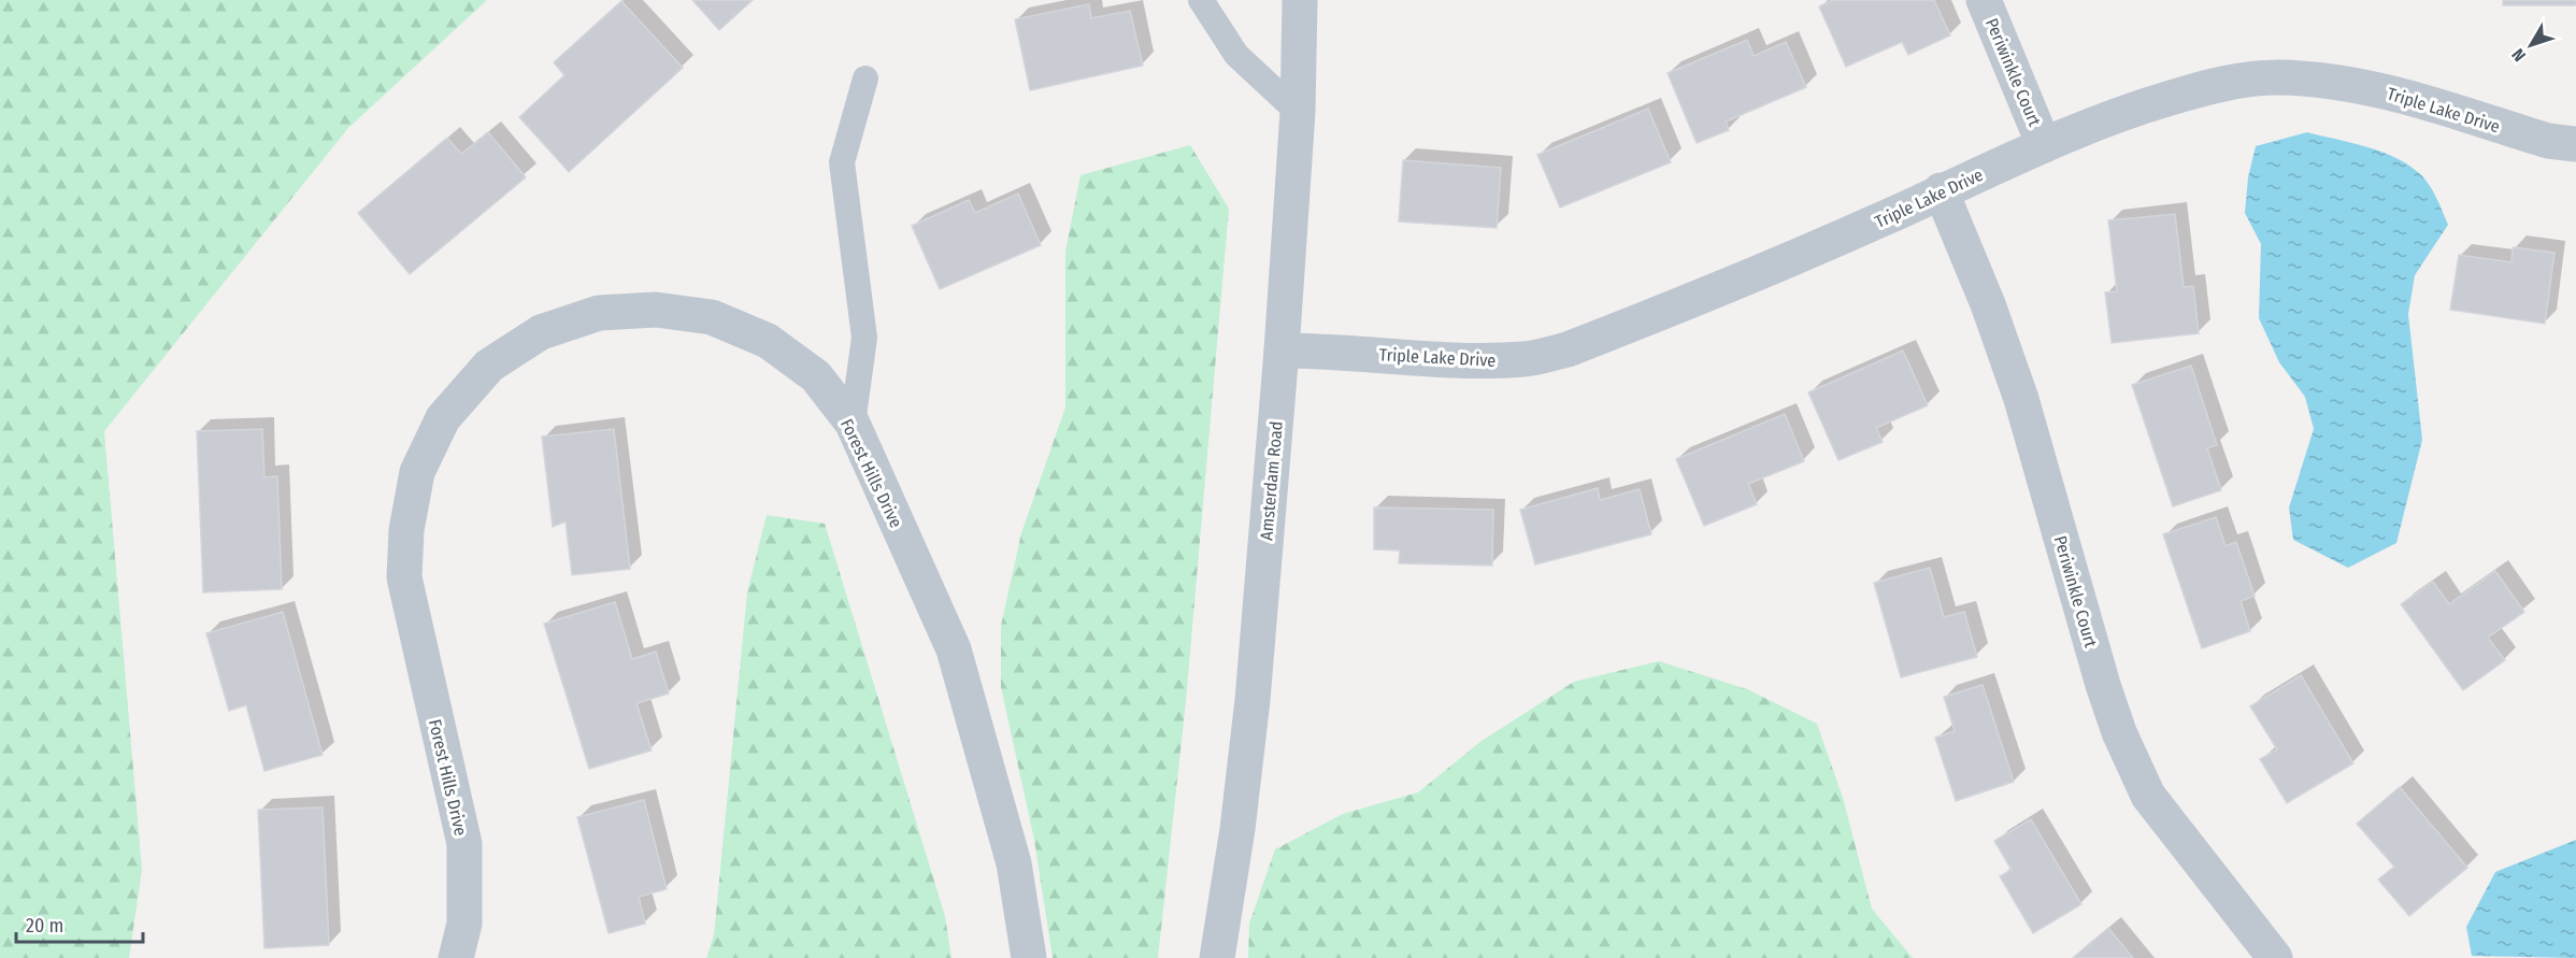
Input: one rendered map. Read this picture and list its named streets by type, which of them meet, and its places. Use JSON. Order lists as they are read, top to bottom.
{
  "streets": {
    "street": [
      "Periwinkle Court",
      "Triple Lake Drive",
      "Forest Hills Drive",
      "Amsterdam Road"
    ]
  },
  "crossings": [
    ["Periwinkle Court", "Triple Lake Drive"],
    ["Triple Lake Drive", "Amsterdam Road"]
  ],
  "scale_bar": "20 m",
  "north": "bottom left"
}
